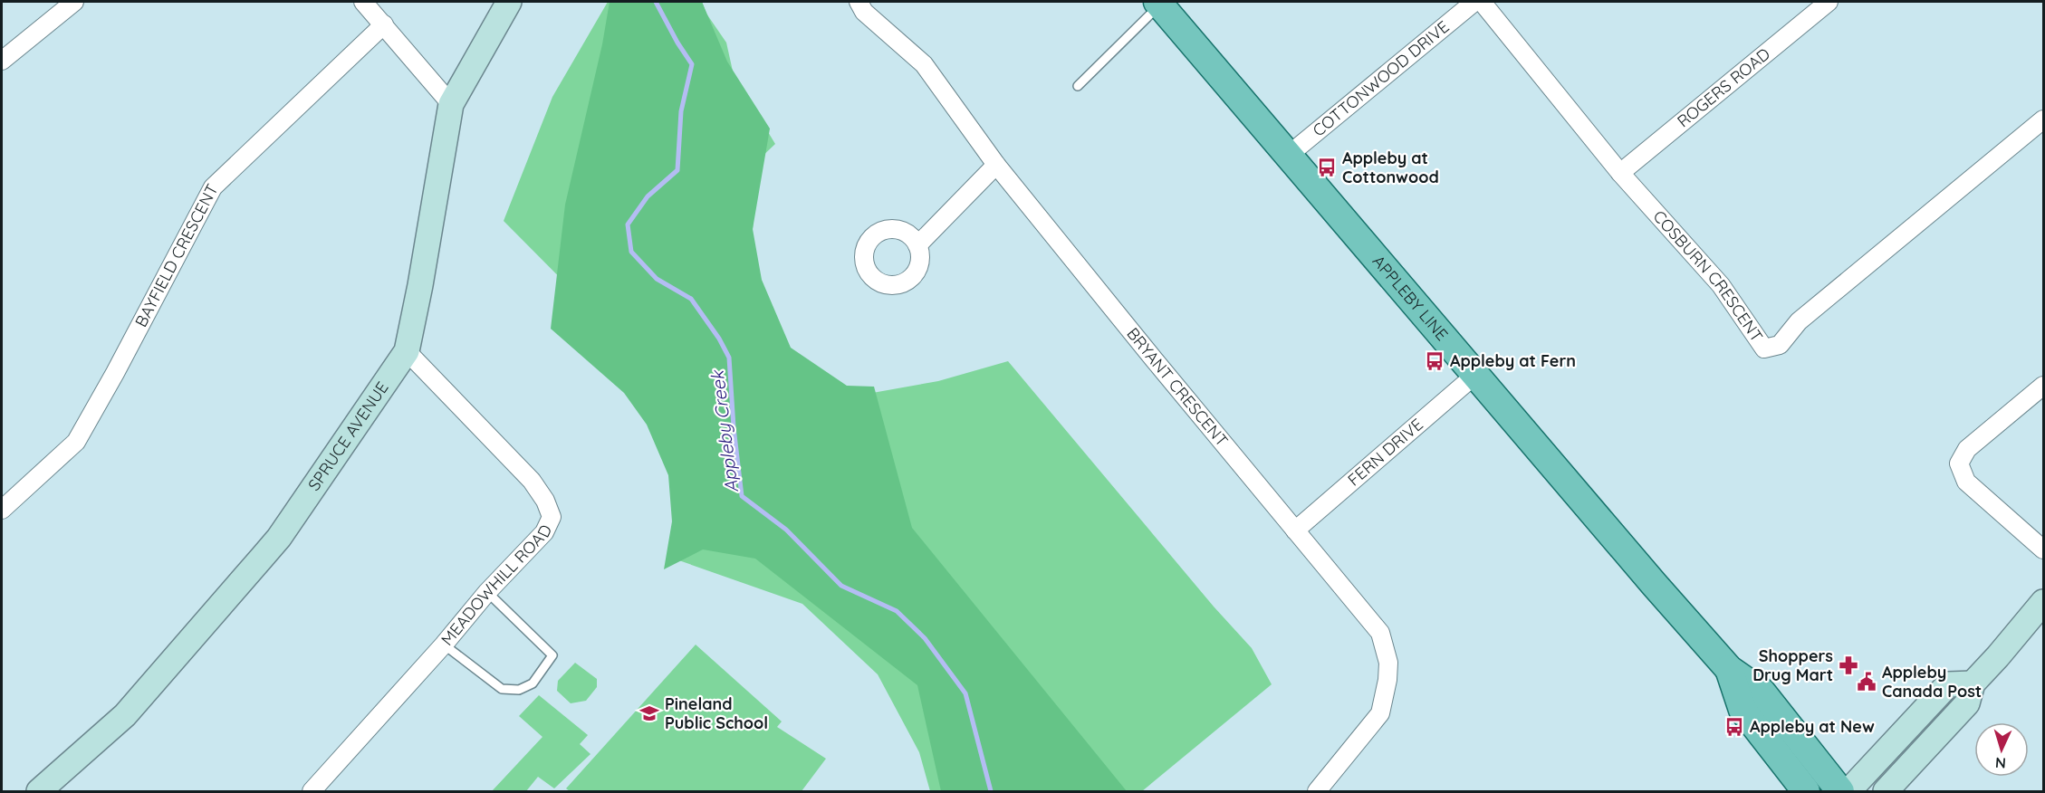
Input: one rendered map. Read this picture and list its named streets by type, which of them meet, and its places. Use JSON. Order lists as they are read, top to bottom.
{
  "streets": {
    "main road": ["APPLEBY LINE"],
    "street": [
      "COTTONWOOD DRIVE",
      "ROGERS ROAD",
      "BAYFIELD CRESCENT",
      "COSBURN CRESCENT",
      "BRYANT CRESCENT",
      "SPRUCE AVENUE",
      "FERN DRIVE",
      "MEADOWHILL ROAD"
    ]
  },
  "crossings": [
    ["COTTONWOOD DRIVE", "APPLEBY LINE"],
    ["ROGERS ROAD", "COSBURN CRESCENT"],
    ["APPLEBY LINE", "FERN DRIVE"],
    ["BRYANT CRESCENT", "FERN DRIVE"],
    ["SPRUCE AVENUE", "MEADOWHILL ROAD"]
  ],
  "water": ["Appleby Creek"],
  "places": {
    "bus stop": ["Appleby at Cottonwood", "Appleby at Fern", "Appleby at New"],
    "pharmacy": ["Shoppers Drug Mart"],
    "public building": ["Appleby Canada Post"],
    "school or university": ["Pineland Public School"]
  },
  "north": "bottom"
}
